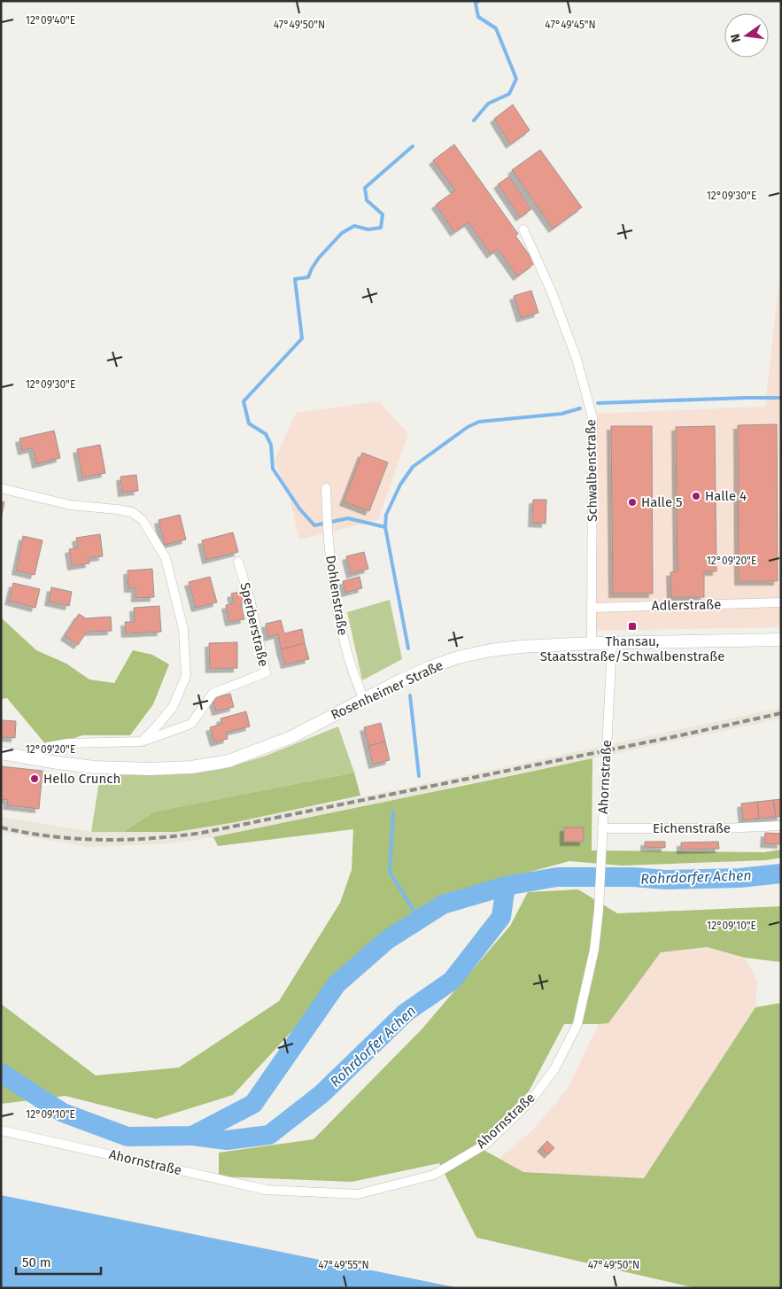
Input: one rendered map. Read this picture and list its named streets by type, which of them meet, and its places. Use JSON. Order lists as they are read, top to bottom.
{
  "streets": {
    "main road": ["Rosenheimer Straße"],
    "street": [
      "Schwalbenstraße",
      "Dohlenstraße",
      "Adlerstraße",
      "Sperberstraße",
      "Ahornstraße",
      "Eichenstraße"
    ]
  },
  "crossings": [
    ["Schwalbenstraße", "Adlerstraße"],
    ["Schwalbenstraße", "Rosenheimer Straße"],
    ["Dohlenstraße", "Rosenheimer Straße"],
    ["Sperberstraße", "Rosenheimer Straße"],
    ["Rosenheimer Straße", "Ahornstraße"],
    ["Ahornstraße", "Eichenstraße"]
  ],
  "water": ["Rohrdorfer Achen"],
  "places": {
    "other": ["Halle 4", "Halle 5", "Hello Crunch"],
    "transit": ["Thansau, Staatsstraße/Schwalbenstraße"]
  },
  "scale_bar": "50 m",
  "north": "left",
  "coordinates": [
    "12°09'40\"E",
    "47°49'50\"N",
    "47°49'45\"N",
    "12°09'30\"E",
    "12°09'20\"E",
    "12°09'10\"E",
    "47°49'55\"N"
  ]
}
